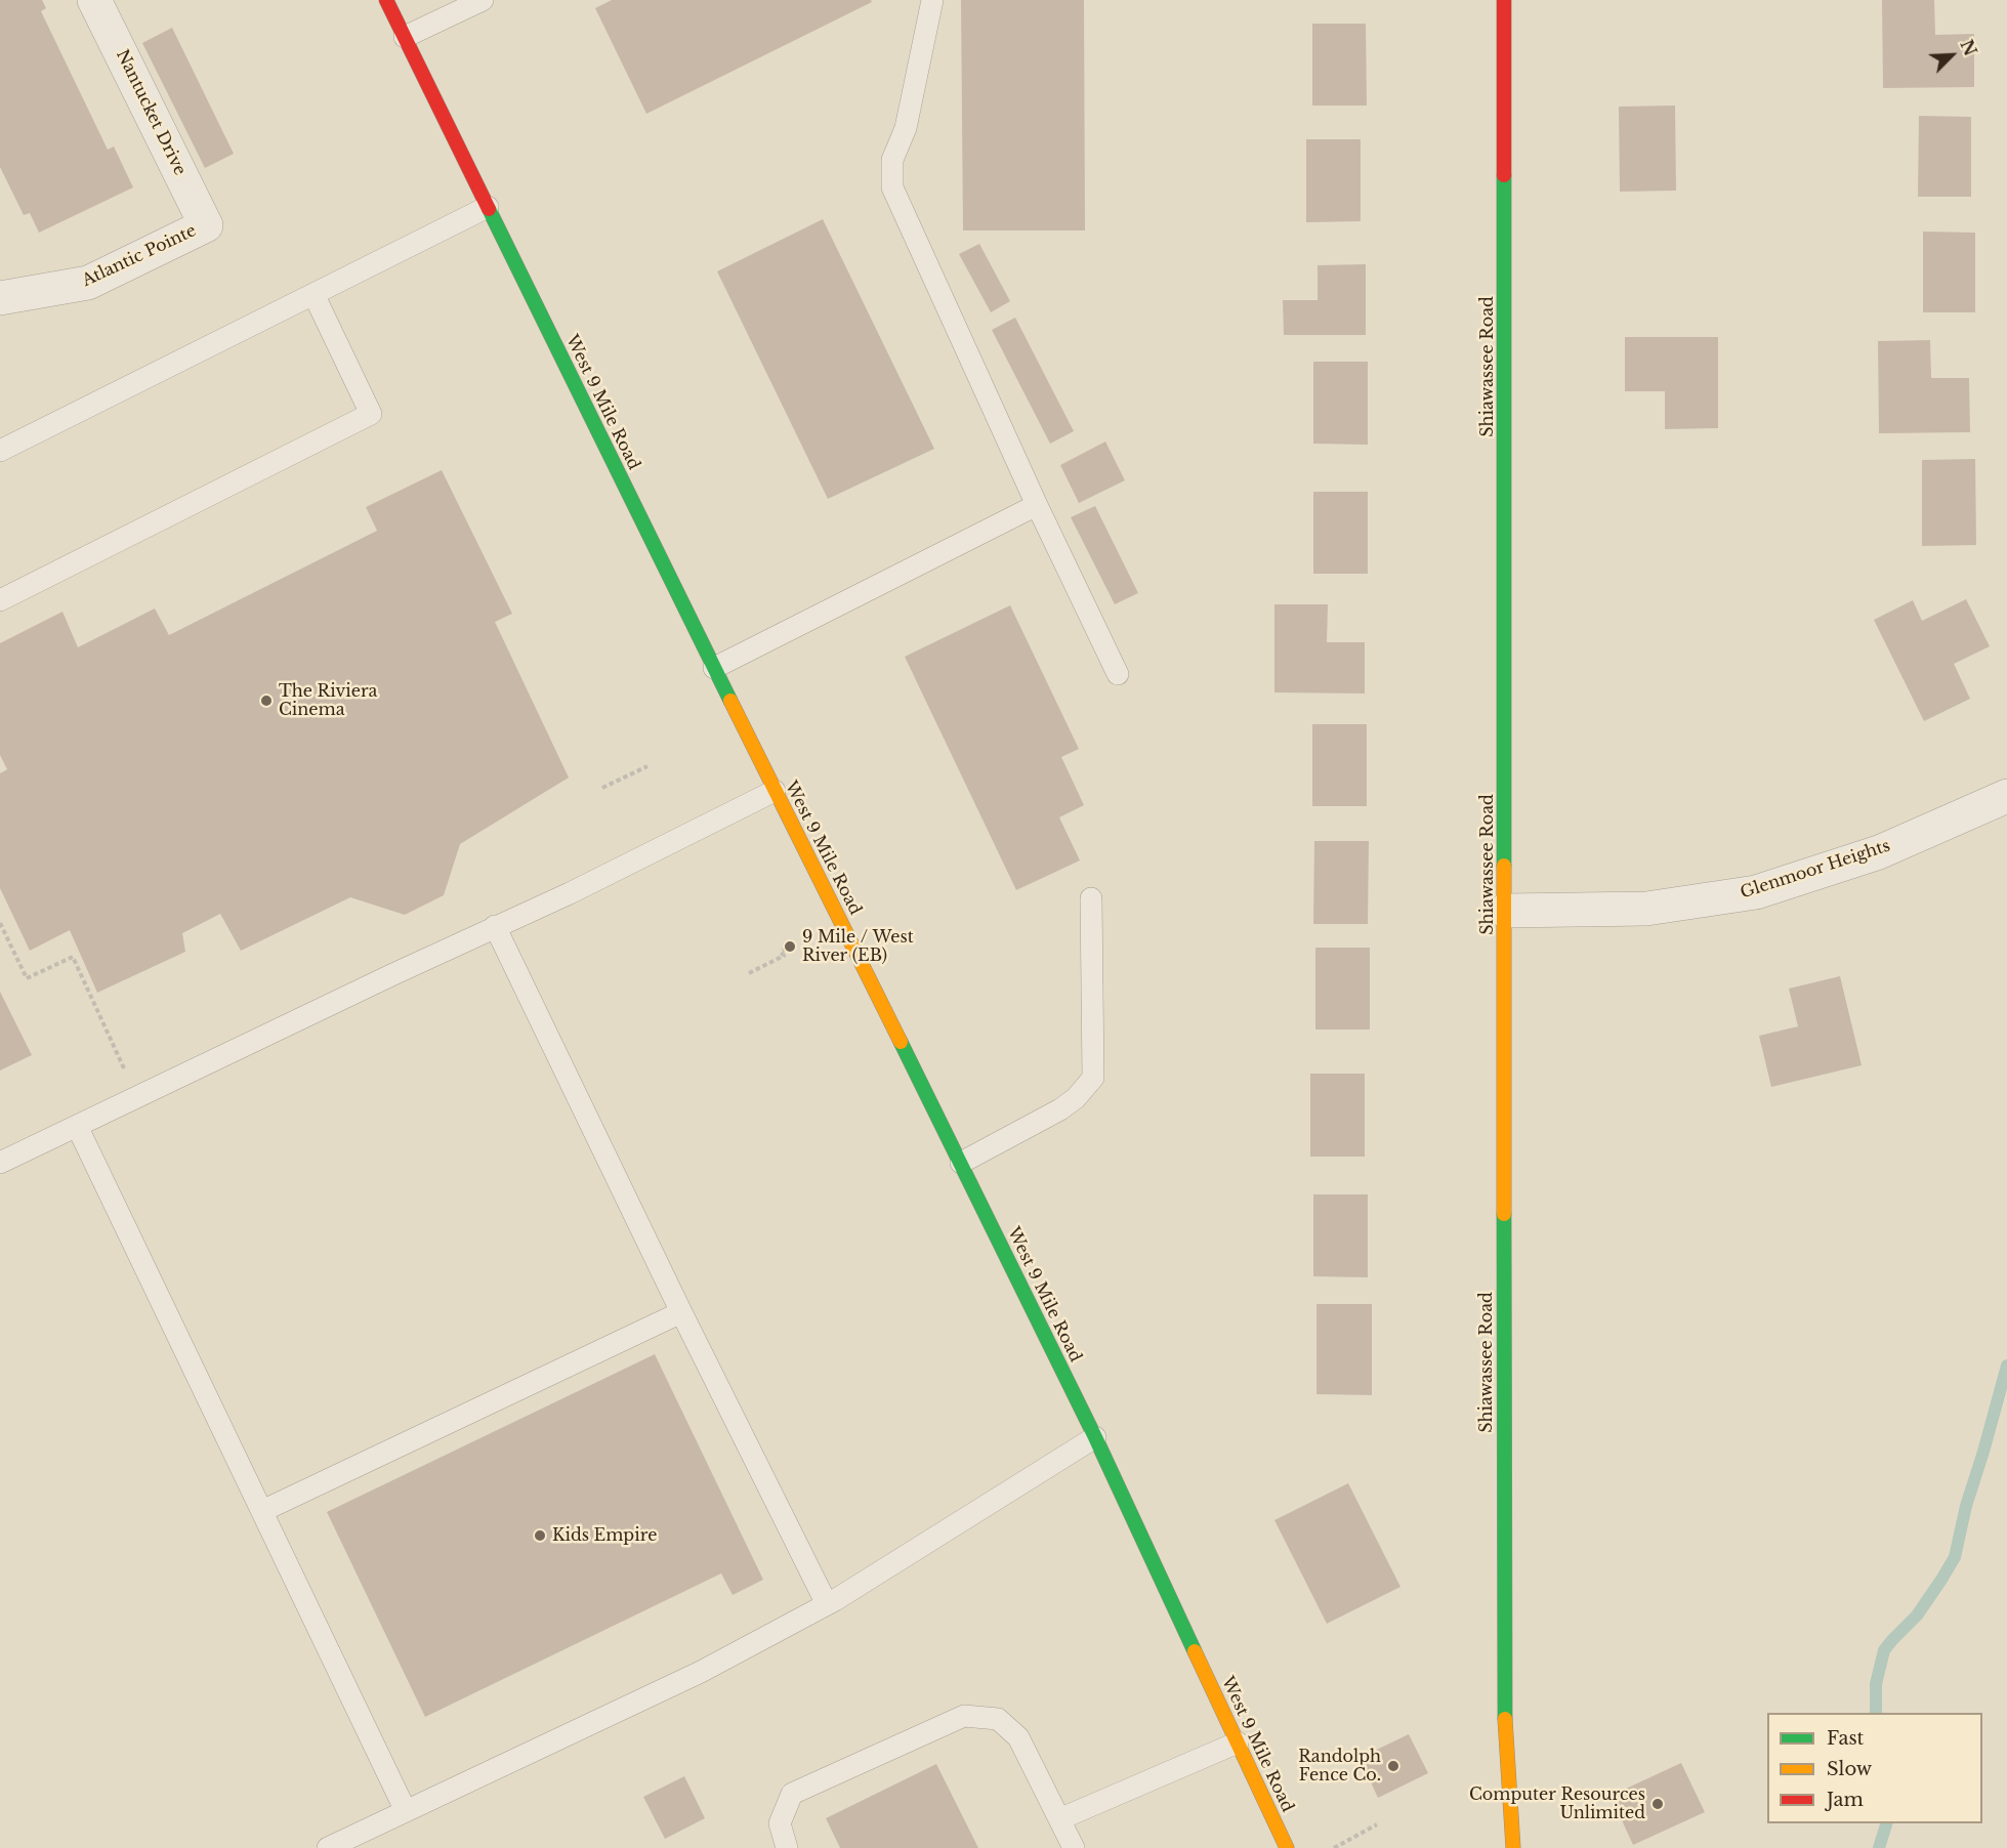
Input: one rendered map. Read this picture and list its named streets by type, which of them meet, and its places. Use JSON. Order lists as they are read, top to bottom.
{
  "streets": {
    "street": [
      "Nantucket Drive",
      "Atlantic Pointe",
      "Shiawassee Road",
      "West 9 Mile Road",
      "Glenmoor Heights"
    ]
  },
  "crossings": [
    ["Nantucket Drive", "Atlantic Pointe"],
    ["Shiawassee Road", "Glenmoor Heights"]
  ],
  "places": [
    "The Riviera Cinema",
    "9 Mile / West River (EB)",
    "Kids Empire",
    "Randolph Fence Co.",
    "Computer Resources Unlimited"
  ],
  "legend": ["Fast", "Slow", "Jam"],
  "north": "top right"
}
